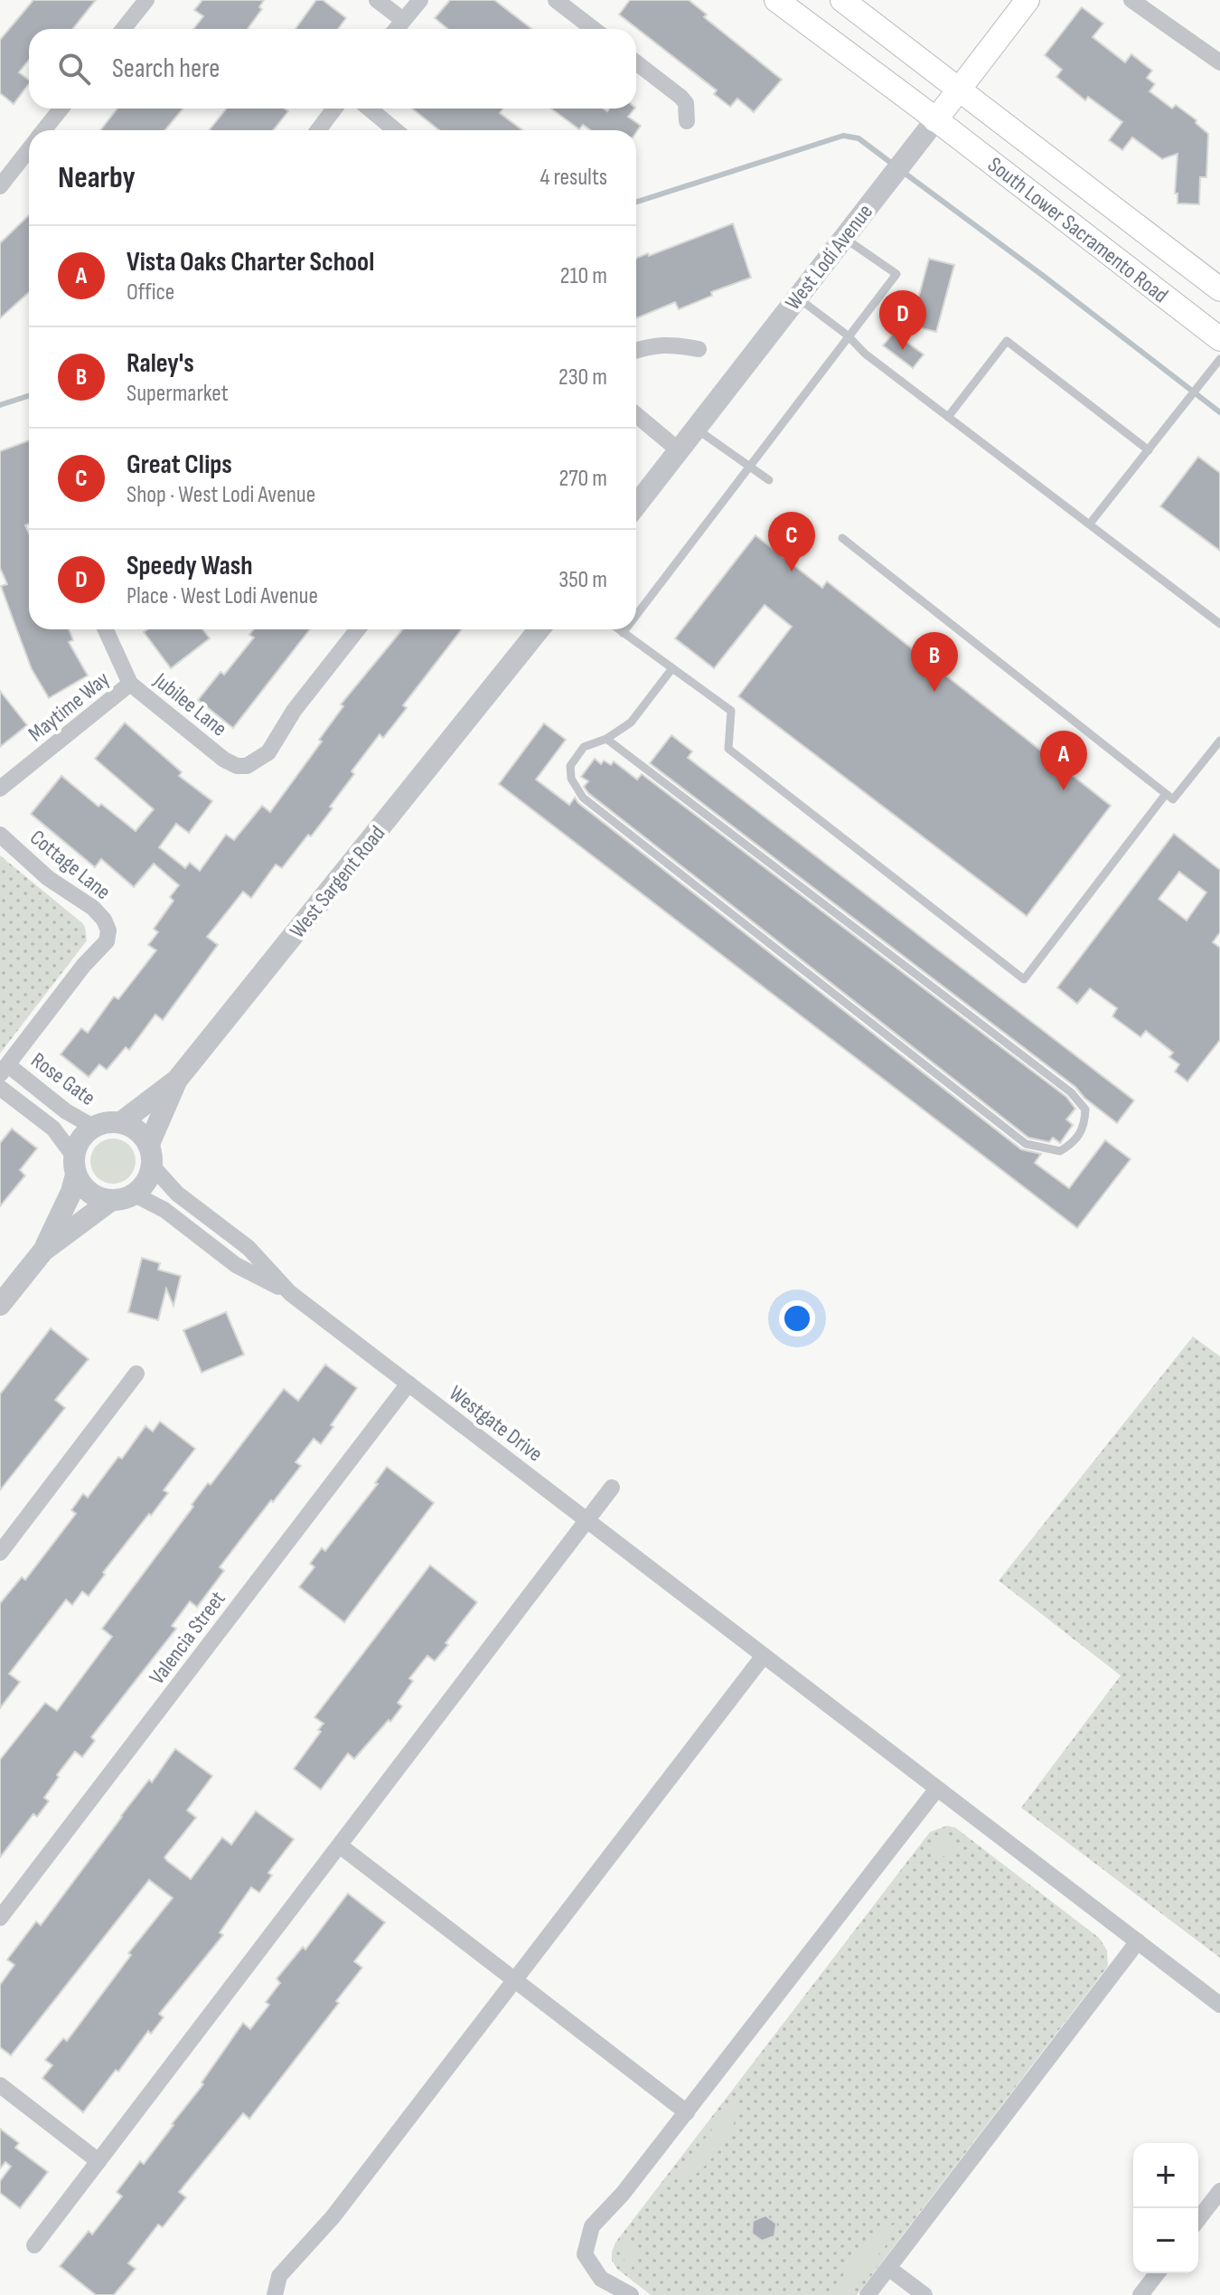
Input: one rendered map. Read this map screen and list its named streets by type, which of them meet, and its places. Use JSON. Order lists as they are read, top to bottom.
{
  "streets": {
    "main road": ["South Lower Sacramento Road", "West Lodi Avenue"],
    "street": [
      "Jubilee Lane",
      "Maytime Way",
      "Cottage Lane",
      "West Sargent Road",
      "Rose Gate",
      "Westgate Drive",
      "Valencia Street"
    ]
  },
  "crossings": [
    ["South Lower Sacramento Road", "West Lodi Avenue"],
    ["Jubilee Lane", "Maytime Way"],
    ["Cottage Lane", "Rose Gate"],
    ["West Sargent Road", "Rose Gate"],
    ["West Sargent Road", "Westgate Drive"],
    ["Rose Gate", "Westgate Drive"],
    ["Westgate Drive", "Valencia Street"]
  ],
  "page": {
    "search": "Search here",
    "heading": ["Nearby", "4 results"],
    "list": [
      {
        "mark": "A",
        "name": "Vista Oaks Charter School",
        "note": "Office",
        "value": "210 m"
      },
      {
        "mark": "B",
        "name": "Raley's",
        "note": "Supermarket",
        "value": "230 m"
      },
      {
        "mark": "C",
        "name": "Great Clips",
        "note": "Shop · West Lodi Avenue",
        "value": "270 m"
      },
      {
        "mark": "D",
        "name": "Speedy Wash",
        "note": "Place · West Lodi Avenue",
        "value": "350 m"
      }
    ],
    "pins": [
      "D",
      "C",
      "B",
      "A"
    ],
    "map_buttons": ["+", "−"]
  }
}
